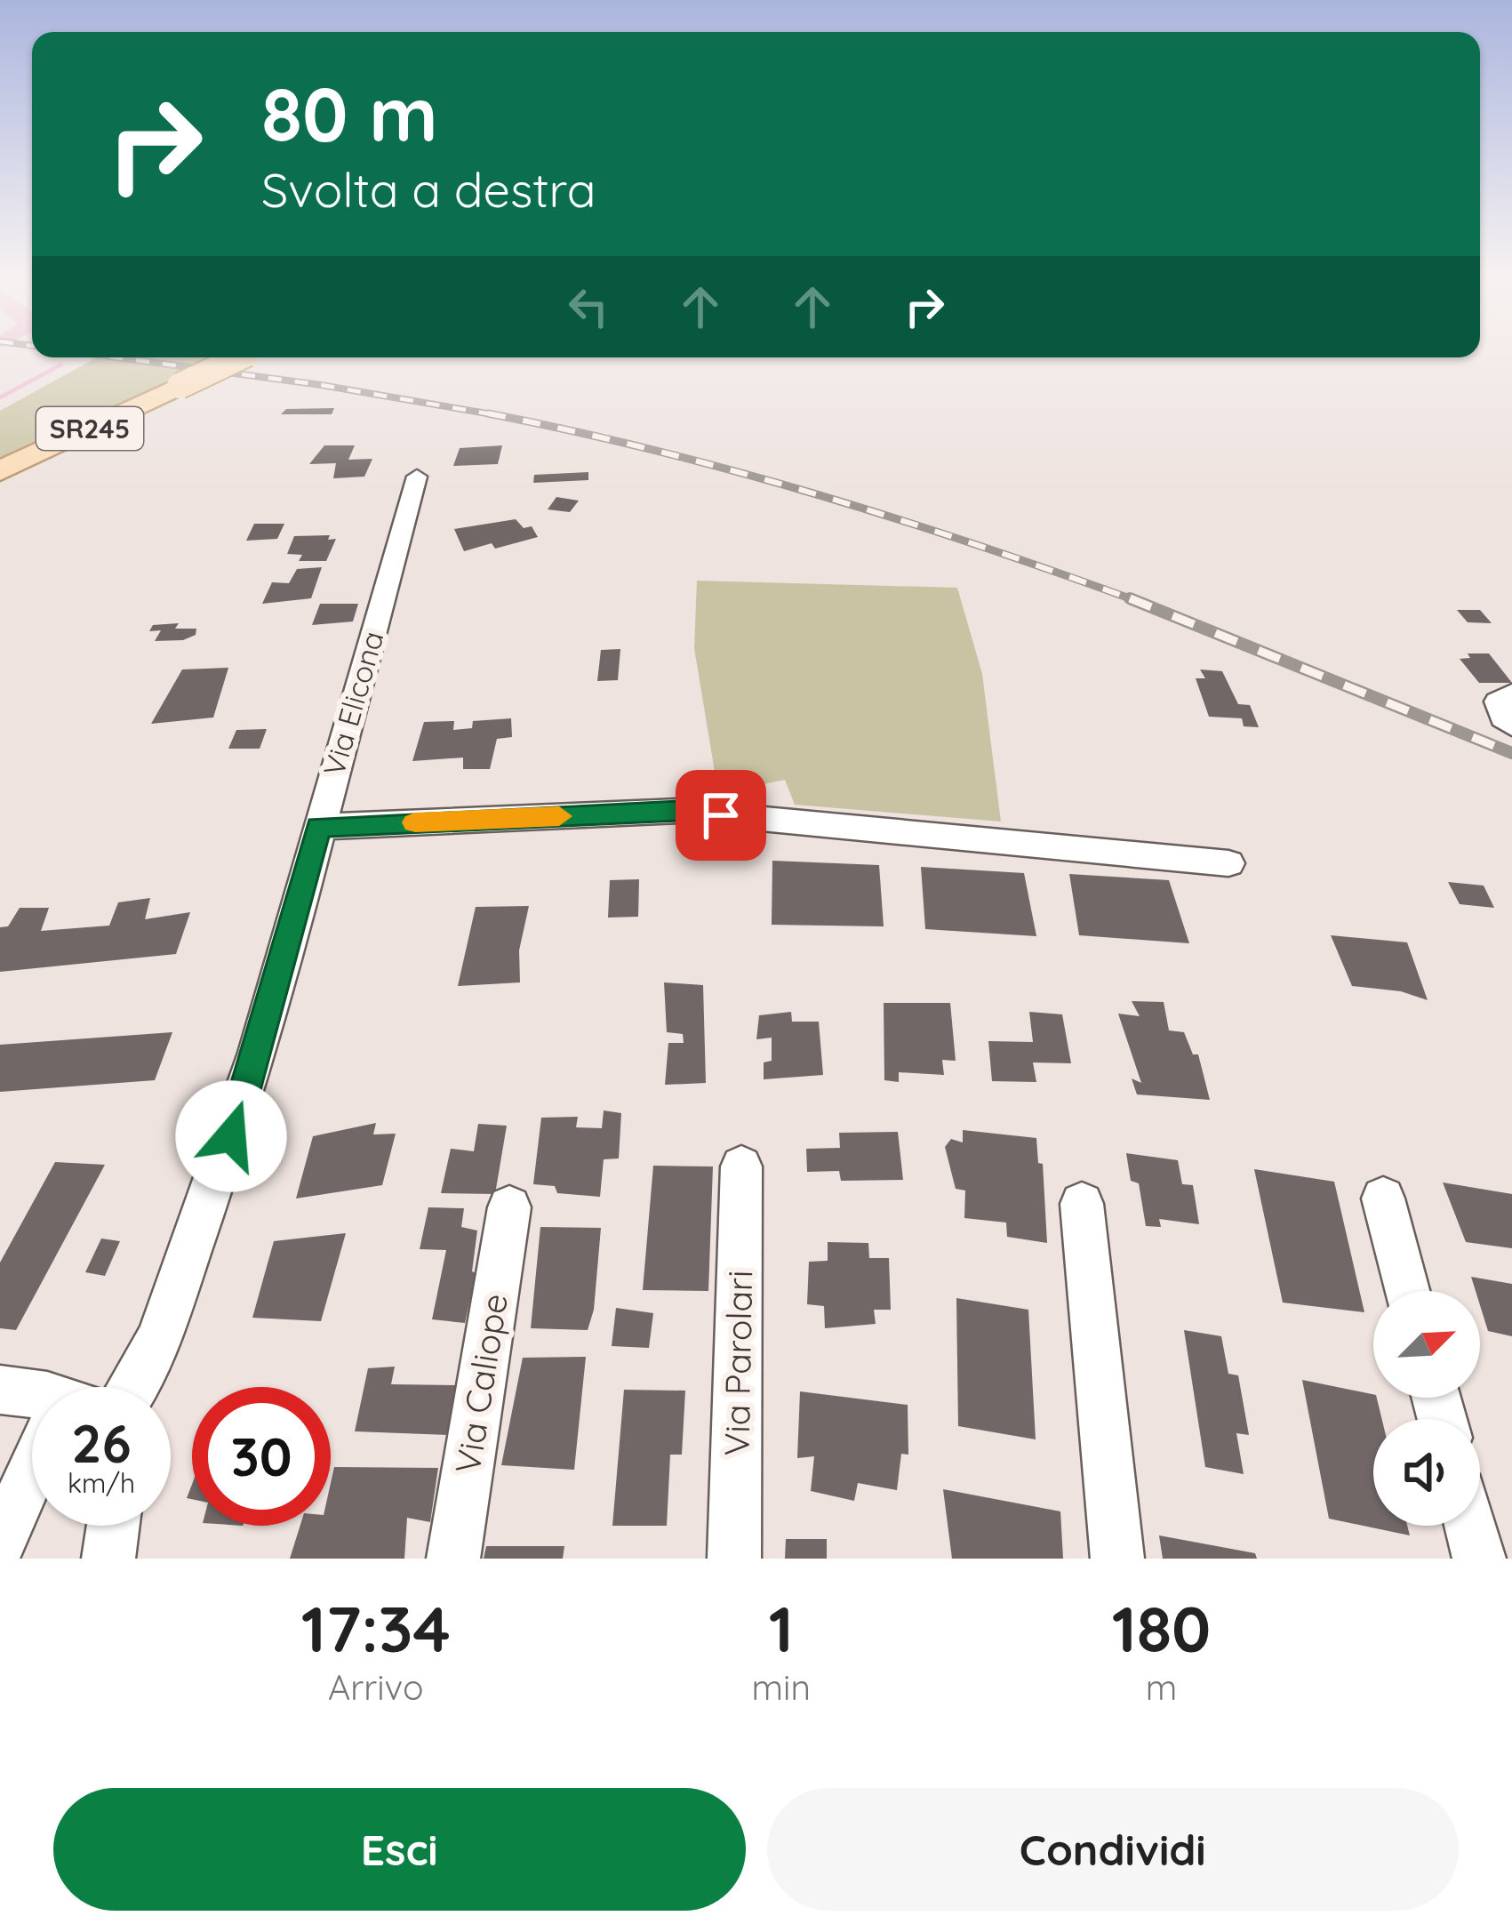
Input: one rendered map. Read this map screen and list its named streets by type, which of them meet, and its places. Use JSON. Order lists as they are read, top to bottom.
{
  "streets": {
    "main road": ["SR245"],
    "street": ["Via Elicona", "Via Parolari", "Via Caliope"]
  },
  "north": "top right",
  "page": {
    "turn": ["80 m", "Svolta a destra"],
    "speed": "26 km/h",
    "limit": "30",
    "eta": [
      "17:34",
      "Arrivo",
      "1",
      "min",
      "180",
      "m"
    ],
    "buttons": ["Esci", "Condividi"]
  }
}
